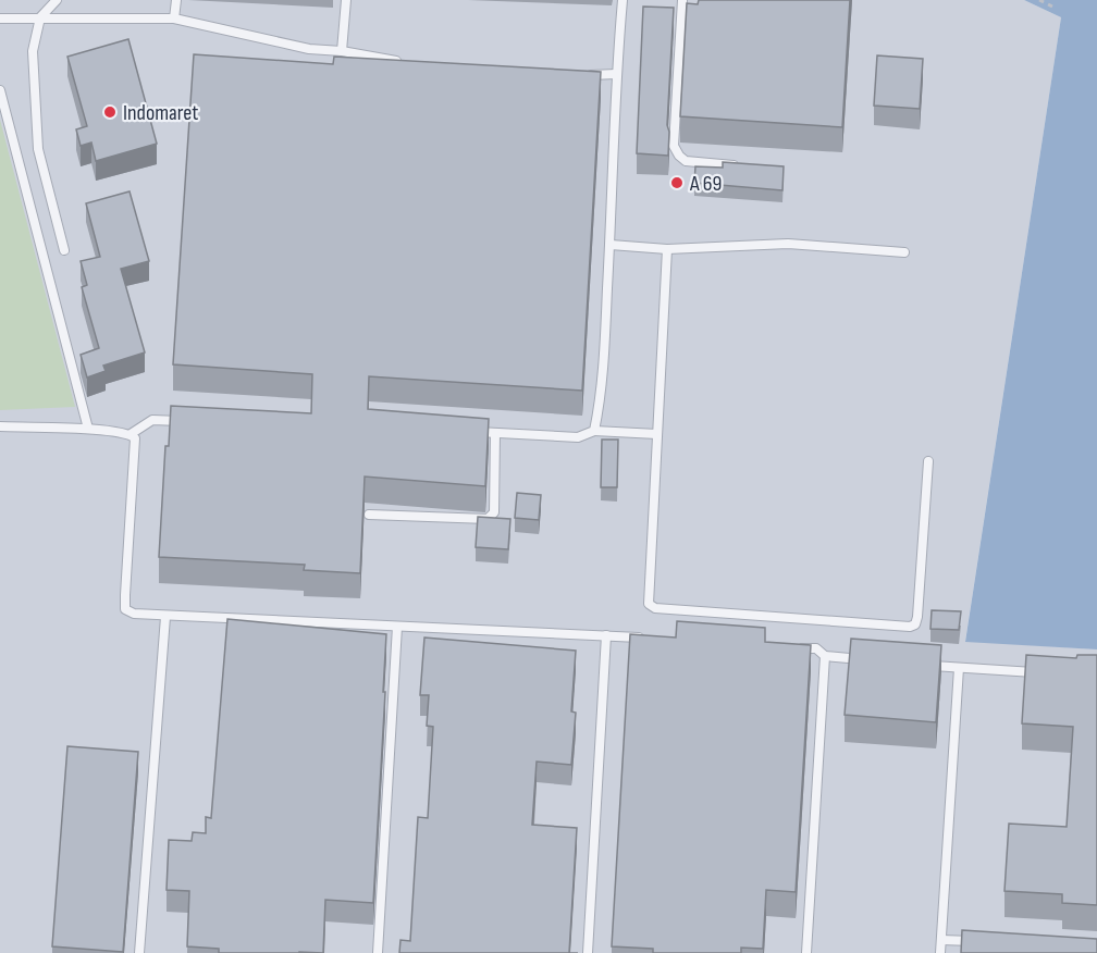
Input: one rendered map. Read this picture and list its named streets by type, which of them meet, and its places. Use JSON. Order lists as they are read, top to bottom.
{
  "places": ["Indomaret", "A 69"]
}
